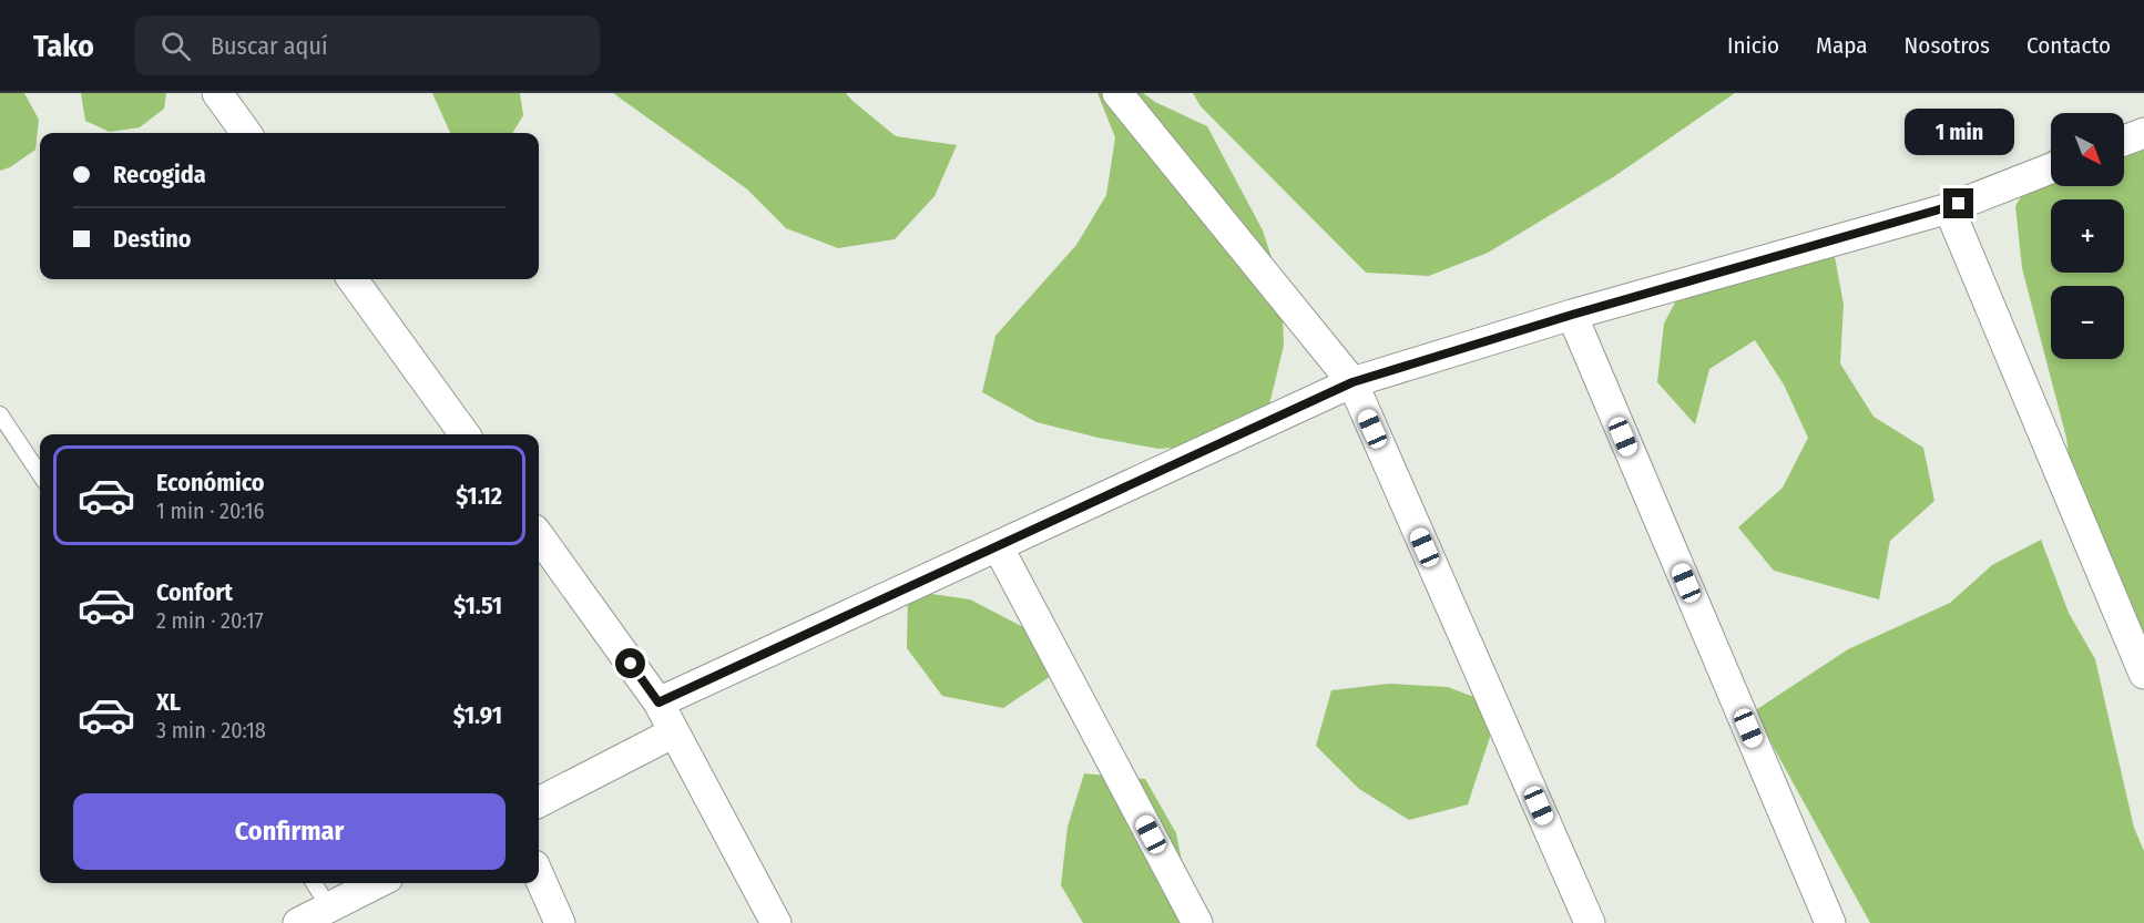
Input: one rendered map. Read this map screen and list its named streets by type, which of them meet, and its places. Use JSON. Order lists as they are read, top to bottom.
{
  "north": "bottom right",
  "page": {
    "header": "Tako",
    "search": "Buscar aquí",
    "nav": [
      "Inicio",
      "Mapa",
      "Nosotros",
      "Contacto"
    ],
    "bubble": "1 min",
    "map_buttons": ["+", "−"],
    "banner": ["Recogida", "Destino"],
    "list": [
      {
        "name": "Económico",
        "note": "1 min · 20:16",
        "value": "$1.12"
      },
      {
        "name": "Confort",
        "note": "2 min · 20:17",
        "value": "$1.51"
      },
      {
        "name": "XL",
        "note": "3 min · 20:18",
        "value": "$1.91"
      }
    ],
    "buttons": "Confirmar"
  }
}
